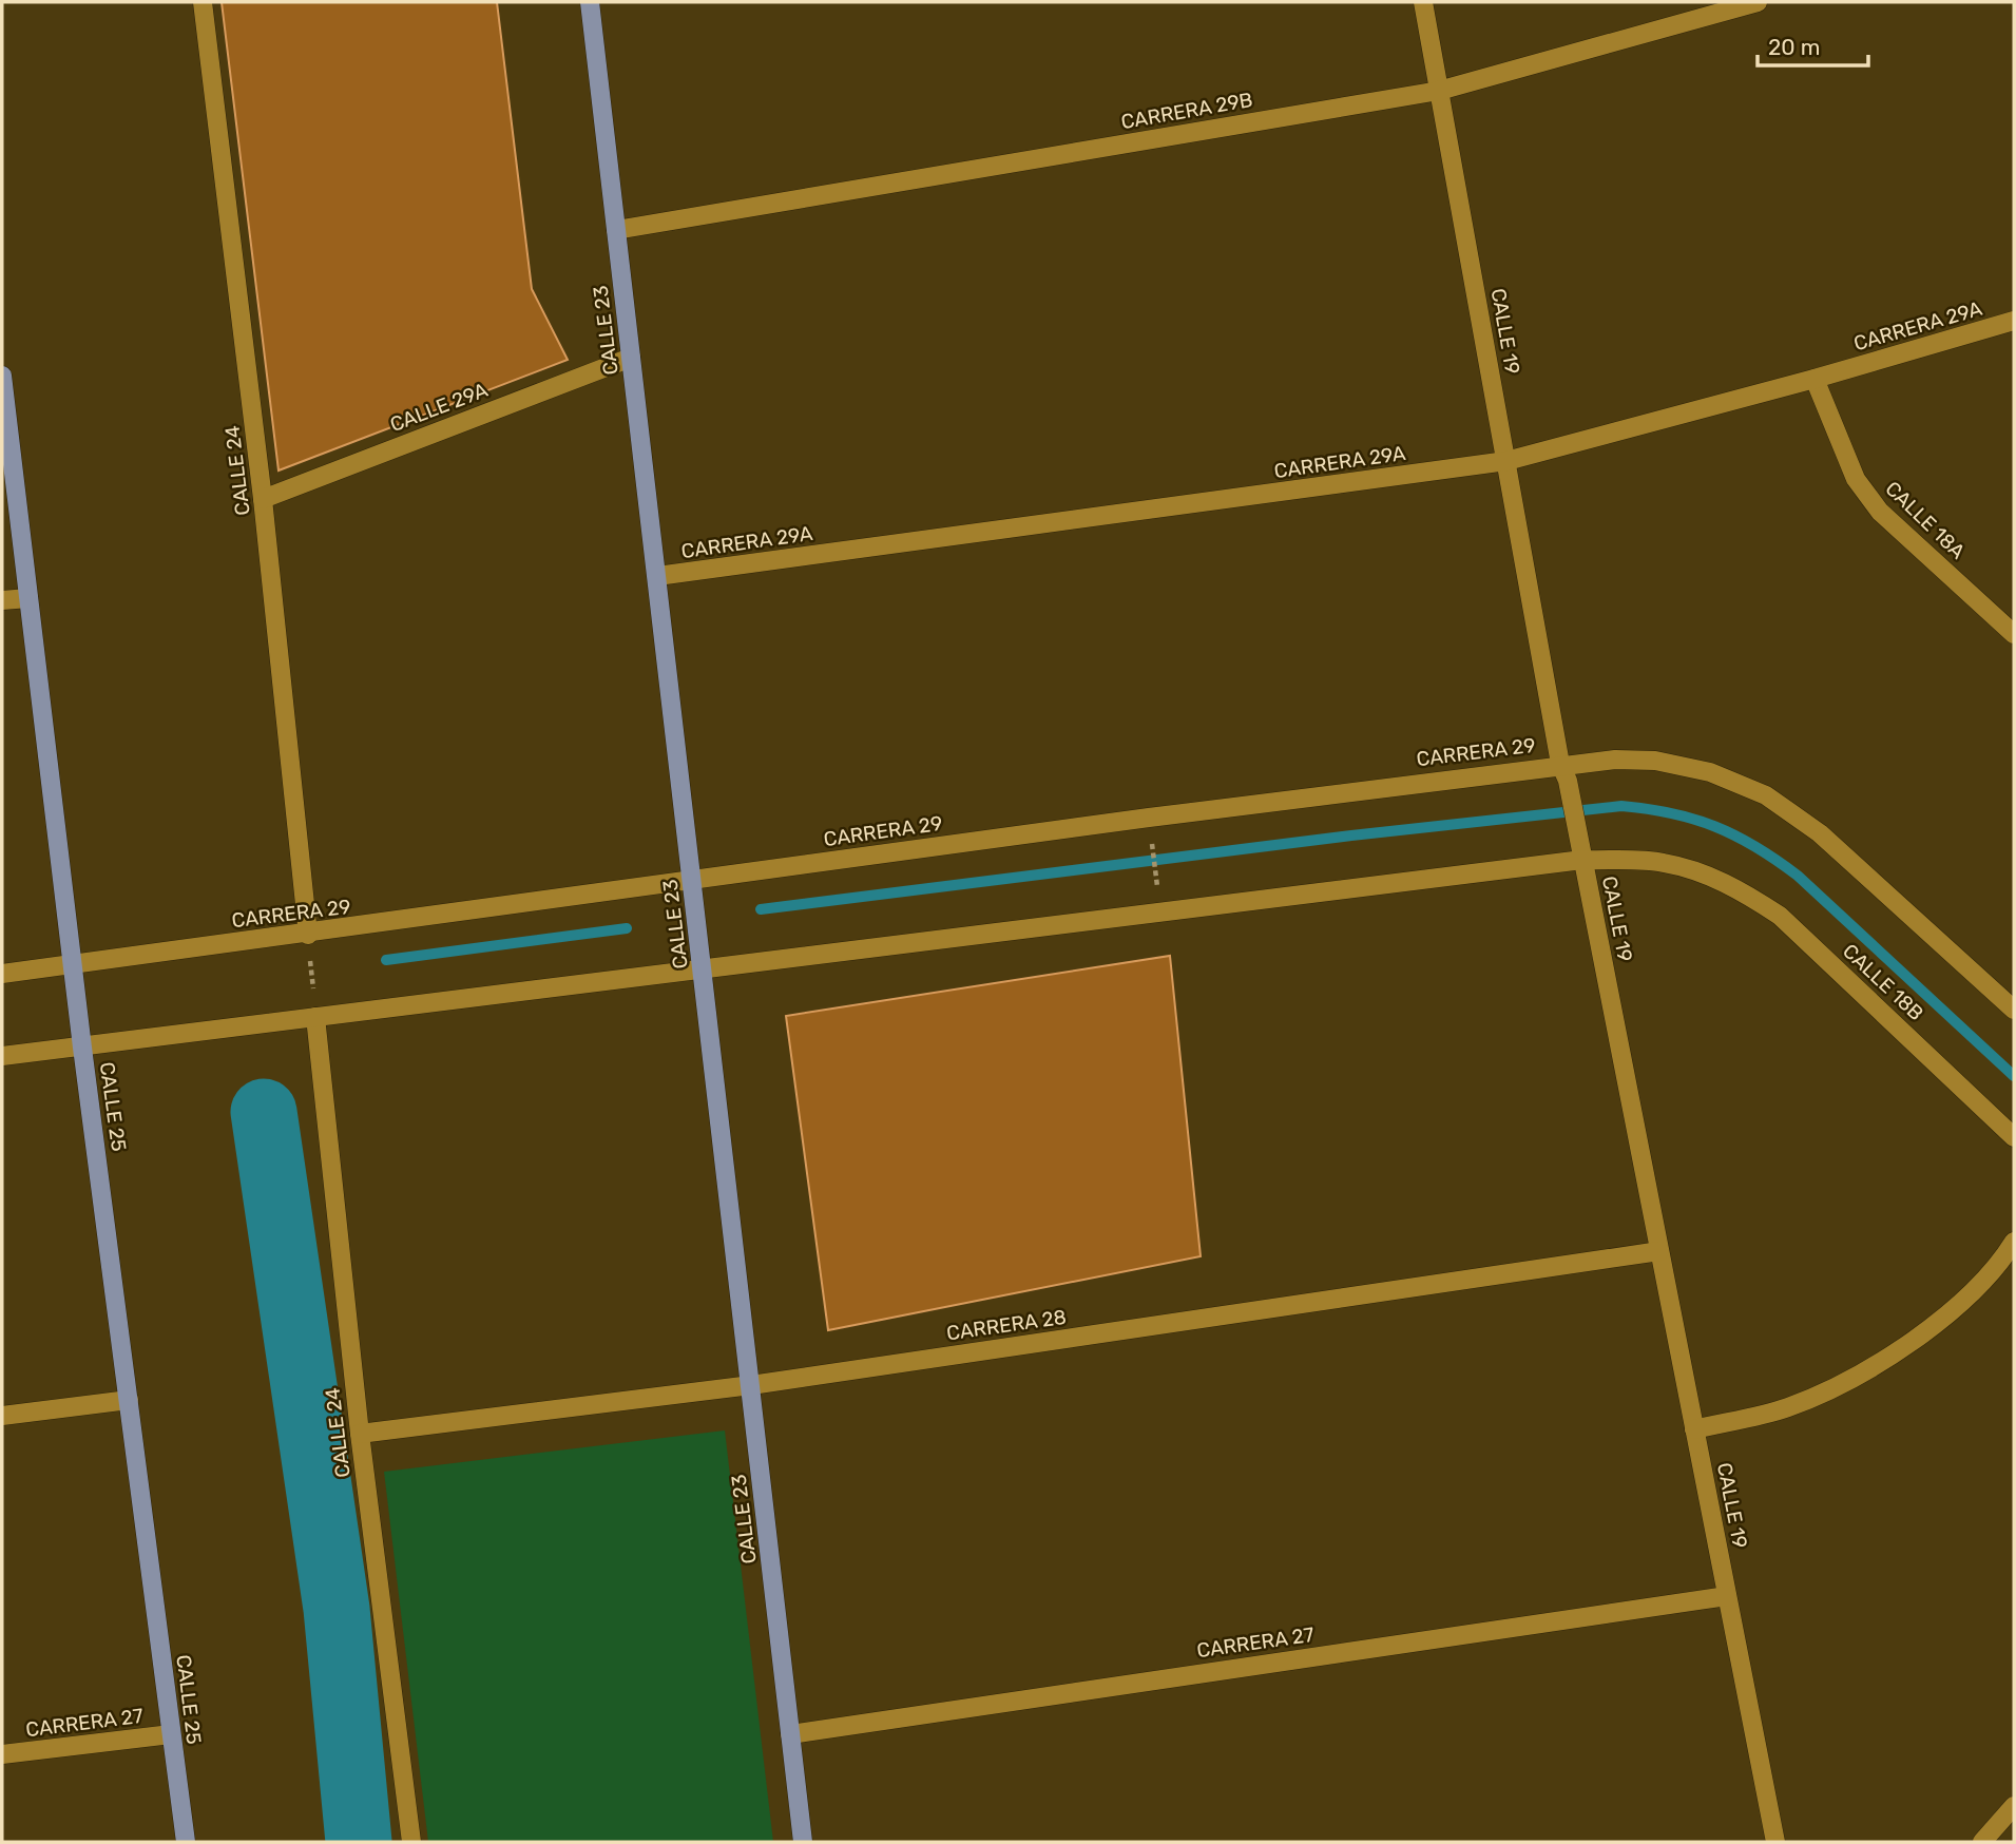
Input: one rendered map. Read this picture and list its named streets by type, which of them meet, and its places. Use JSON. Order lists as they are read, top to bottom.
{
  "streets": {
    "main road": ["CALLE 23", "CALLE 25"],
    "street": [
      "CARRERA 29B",
      "CARRERA 29A",
      "CALLE 19",
      "CALLE 29A",
      "CALLE 24",
      "CALLE 18A",
      "CARRERA 29",
      "CALLE 18B",
      "CARRERA 28",
      "CARRERA 27"
    ]
  },
  "crossings": [
    ["CARRERA 29B", "CALLE 23"],
    ["CARRERA 29B", "CALLE 19"],
    ["CARRERA 29A", "CALLE 23"],
    ["CARRERA 29A", "CALLE 19"],
    ["CARRERA 29A", "CALLE 18A"],
    ["CALLE 23", "CALLE 29A"],
    ["CALLE 23", "CARRERA 29"],
    ["CALLE 23", "CARRERA 28"],
    ["CALLE 23", "CARRERA 27"],
    ["CALLE 19", "CARRERA 29"],
    ["CALLE 19", "CALLE 18B"],
    ["CALLE 19", "CARRERA 28"],
    ["CALLE 19", "CARRERA 27"],
    ["CALLE 29A", "CALLE 24"],
    ["CALLE 24", "CARRERA 29"],
    ["CALLE 24", "CARRERA 28"],
    ["CARRERA 29", "CALLE 25"],
    ["CALLE 25", "CARRERA 27"]
  ],
  "scale_bar": "20 m"
}
